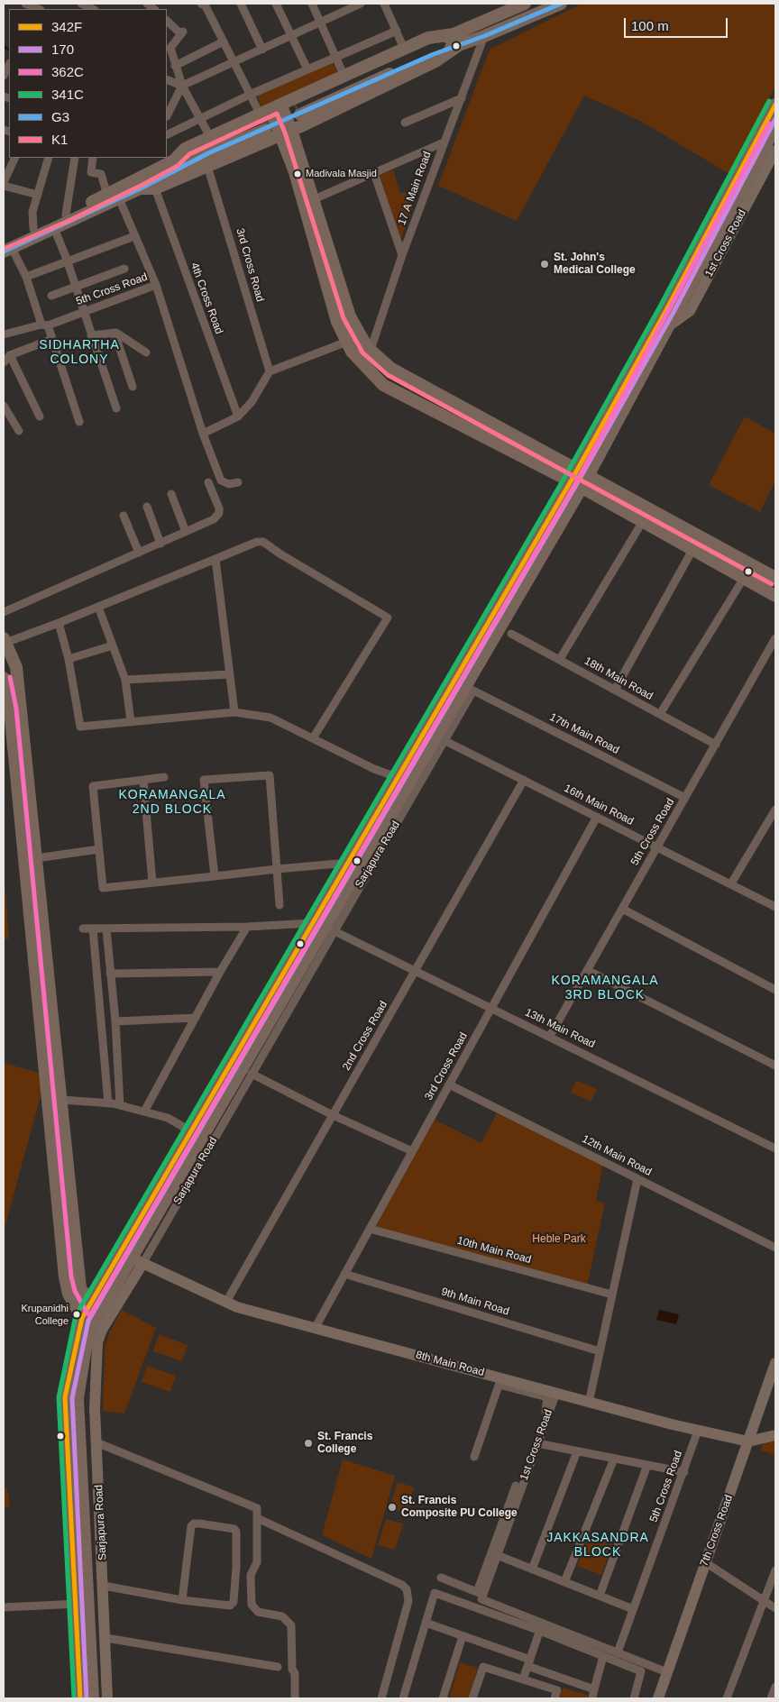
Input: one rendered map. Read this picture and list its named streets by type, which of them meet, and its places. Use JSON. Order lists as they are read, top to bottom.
{
  "streets": {
    "main road": ["Sarjapura Road"],
    "street": [
      "17 A Main Road",
      "1st Cross Road",
      "3rd Cross Road",
      "5th Cross Road",
      "4th Cross Road",
      "18th Main Road",
      "17th Main Road",
      "16th Main Road",
      "13th Main Road",
      "2nd Cross Road",
      "12th Main Road",
      "10th Main Road",
      "9th Main Road",
      "8th Main Road",
      "7th Cross Road"
    ]
  },
  "crossings": [
    ["1st Cross Road", "Sarjapura Road"],
    ["1st Cross Road", "8th Main Road"],
    ["3rd Cross Road", "16th Main Road"],
    ["3rd Cross Road", "13th Main Road"],
    ["3rd Cross Road", "12th Main Road"],
    ["3rd Cross Road", "10th Main Road"],
    ["3rd Cross Road", "9th Main Road"],
    ["3rd Cross Road", "8th Main Road"],
    ["5th Cross Road", "18th Main Road"],
    ["5th Cross Road", "17th Main Road"],
    ["5th Cross Road", "16th Main Road"],
    ["5th Cross Road", "13th Main Road"],
    ["5th Cross Road", "8th Main Road"],
    ["18th Main Road", "Sarjapura Road"],
    ["17th Main Road", "Sarjapura Road"],
    ["16th Main Road", "Sarjapura Road"],
    ["16th Main Road", "2nd Cross Road"],
    ["Sarjapura Road", "13th Main Road"],
    ["Sarjapura Road", "8th Main Road"],
    ["13th Main Road", "2nd Cross Road"],
    ["2nd Cross Road", "8th Main Road"],
    ["8th Main Road", "7th Cross Road"]
  ],
  "districts": [
    "SIDHARTHA COLONY",
    "KORAMANGALA 2ND BLOCK",
    "KORAMANGALA 3RD BLOCK",
    "JAKKASANDRA BLOCK"
  ],
  "parks": ["Heble Park"],
  "places": [
    "Madivala Masjid",
    "St. John's Medical College",
    "Krupanidhi College",
    "St. Francis College",
    "St. Francis Composite PU College"
  ],
  "lines": [
    "transit line G3",
    "transit line 341C",
    "transit line 342F",
    "transit line K1",
    "transit line 170",
    "transit line 362C"
  ],
  "legend": [
    "342F",
    "170",
    "362C",
    "341C",
    "G3",
    "K1"
  ],
  "scale_bar": "100 m"
}
